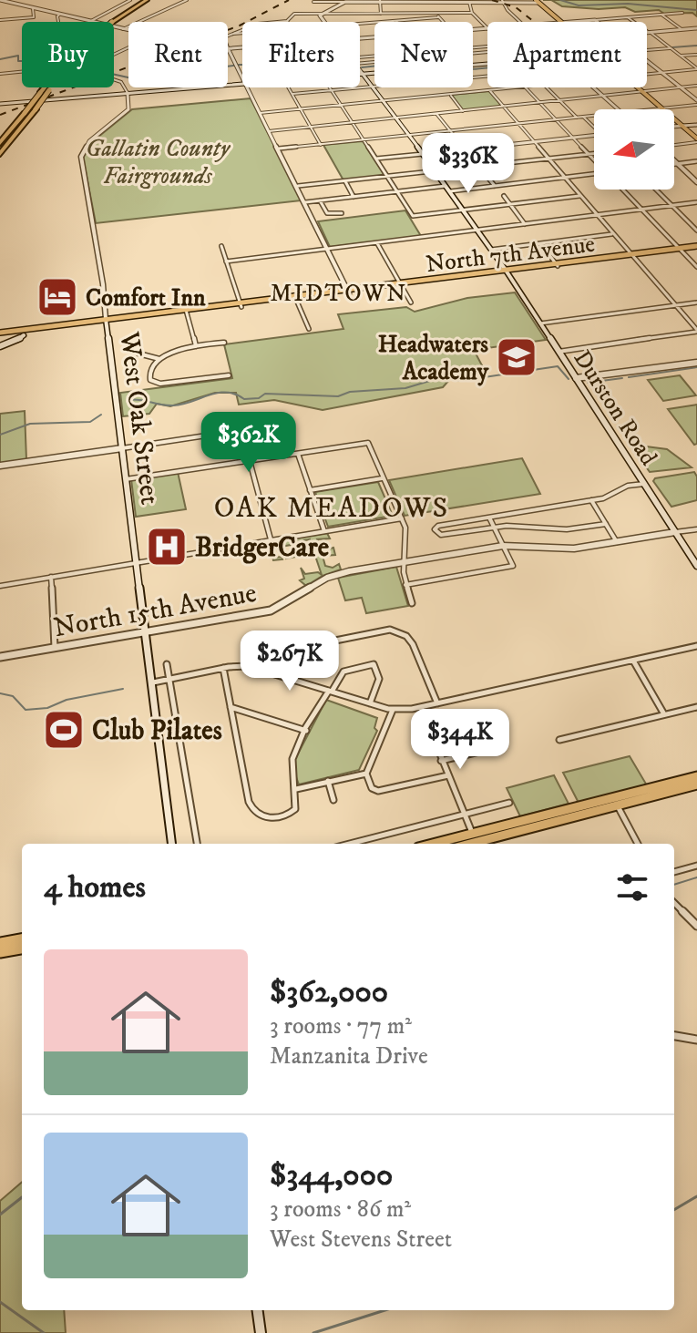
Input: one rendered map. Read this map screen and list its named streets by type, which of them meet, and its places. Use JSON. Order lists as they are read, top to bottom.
{
  "streets": {
    "main road": ["North 7th Avenue"],
    "street": ["Durston Road", "West Oak Street", "North 15th Avenue"]
  },
  "crossings": [
    ["North 7th Avenue", "Durston Road"],
    ["North 7th Avenue", "West Oak Street"],
    ["Durston Road", "North 15th Avenue"],
    ["West Oak Street", "North 15th Avenue"]
  ],
  "districts": ["MIDTOWN", "OAK MEADOWS"],
  "parks": ["Gallatin County Fairgrounds"],
  "places": {
    "hotel": ["Comfort Inn"],
    "school or university": ["Headwaters Academy"],
    "hospital": ["BridgerCare"],
    "sports": ["Club Pilates"]
  },
  "north": "left",
  "page": {
    "chip": [
      "Buy",
      "Rent",
      "Filters",
      "New",
      "Apartment"
    ],
    "price": [
      "$336K",
      "$362K",
      "$267K",
      "$344K"
    ],
    "heading": "4 homes",
    "list": [
      {
        "name": "$362,000",
        "note": "3 rooms · 77 m² · Manzanita Drive"
      },
      {
        "name": "$344,000",
        "note": "3 rooms · 86 m² · West Stevens Street"
      }
    ]
  }
}
